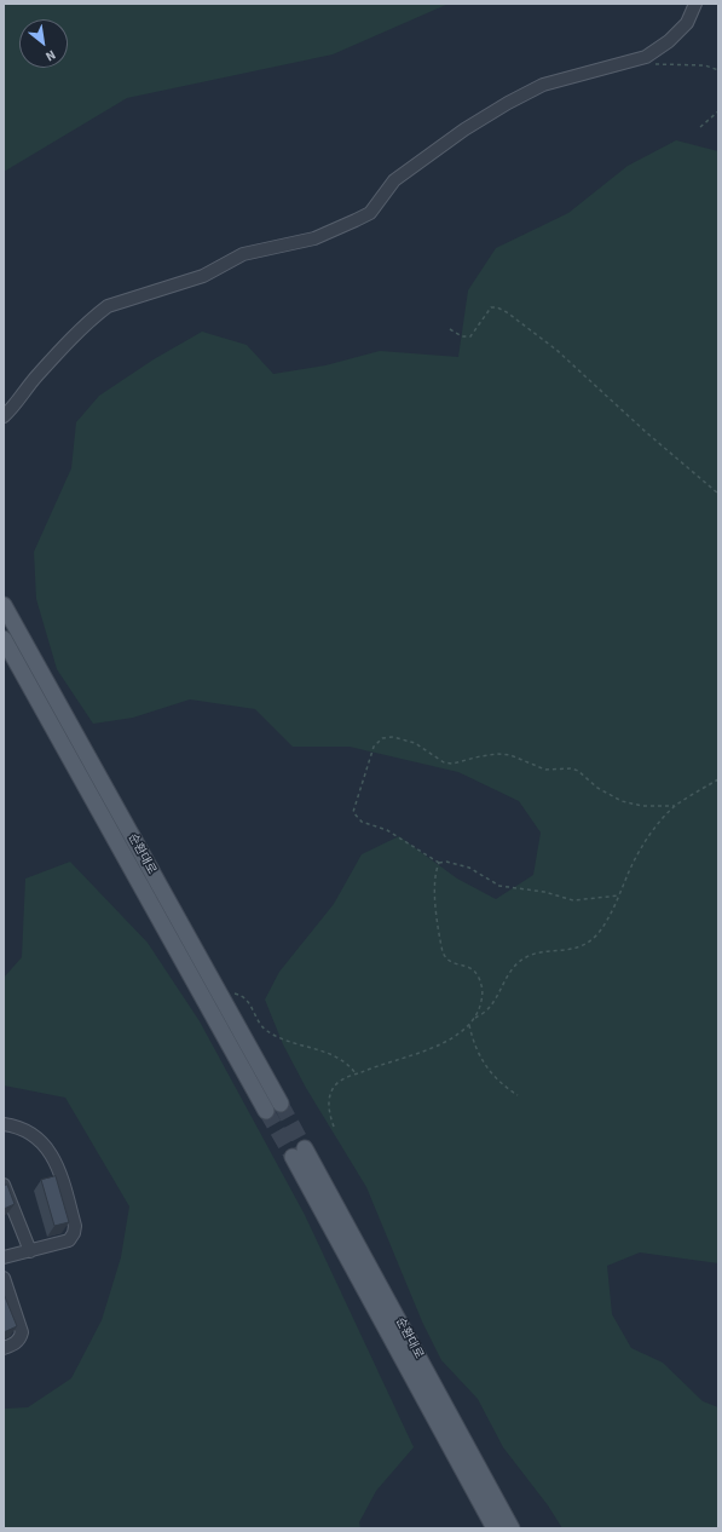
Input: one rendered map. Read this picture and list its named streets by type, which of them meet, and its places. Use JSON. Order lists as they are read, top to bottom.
{
  "streets": {
    "main road": ["순환대로"]
  },
  "north": "bottom right"
}
